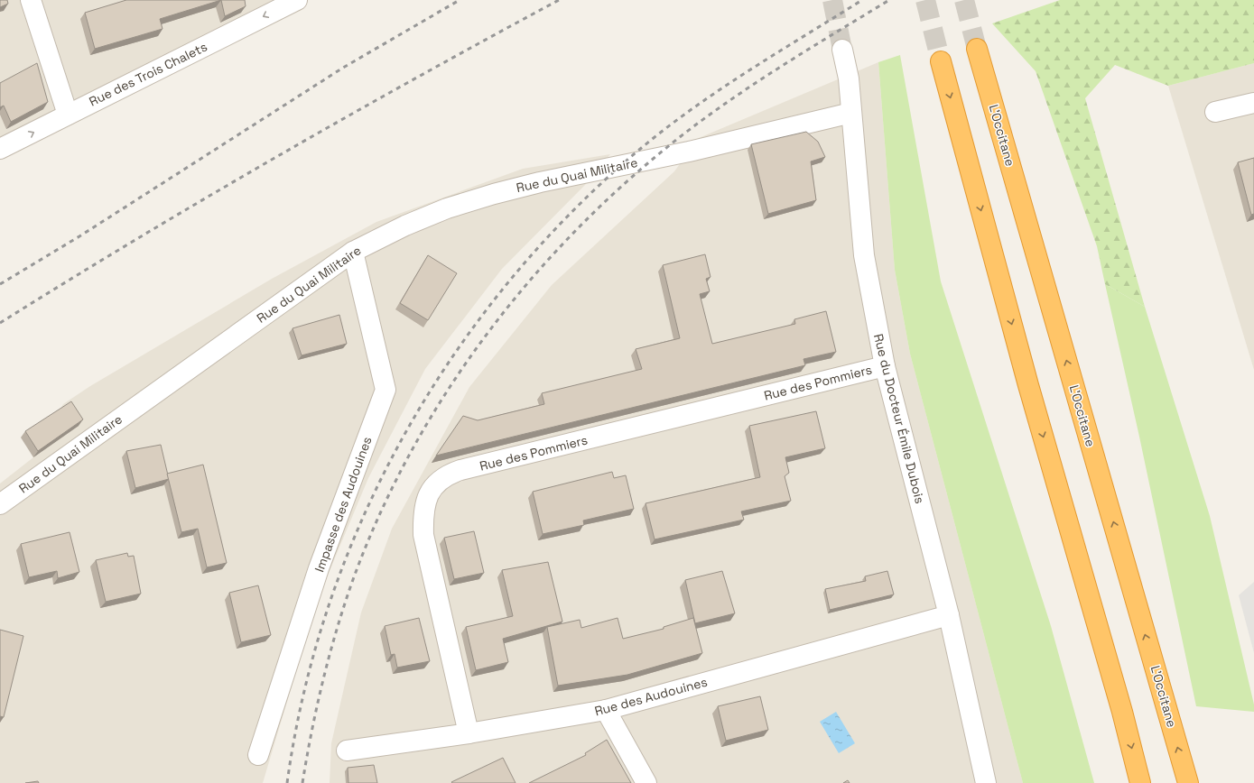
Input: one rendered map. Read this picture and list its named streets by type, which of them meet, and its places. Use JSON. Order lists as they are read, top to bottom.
{
  "streets": {
    "highway": ["L'Occitane"],
    "street": [
      "Rue des Trois Chalets",
      "Rue du Quai Militaire",
      "Rue des Pommiers",
      "Rue du Docteur Émile Dubois",
      "Impasse des Audouines",
      "Rue des Audouines"
    ]
  },
  "crossings": [
    ["Rue du Quai Militaire", "Rue du Docteur Émile Dubois"],
    ["Rue du Quai Militaire", "Impasse des Audouines"],
    ["Rue des Pommiers", "Rue du Docteur Émile Dubois"],
    ["Rue des Pommiers", "Rue des Audouines"],
    ["Rue du Docteur Émile Dubois", "Rue des Audouines"]
  ]
}
